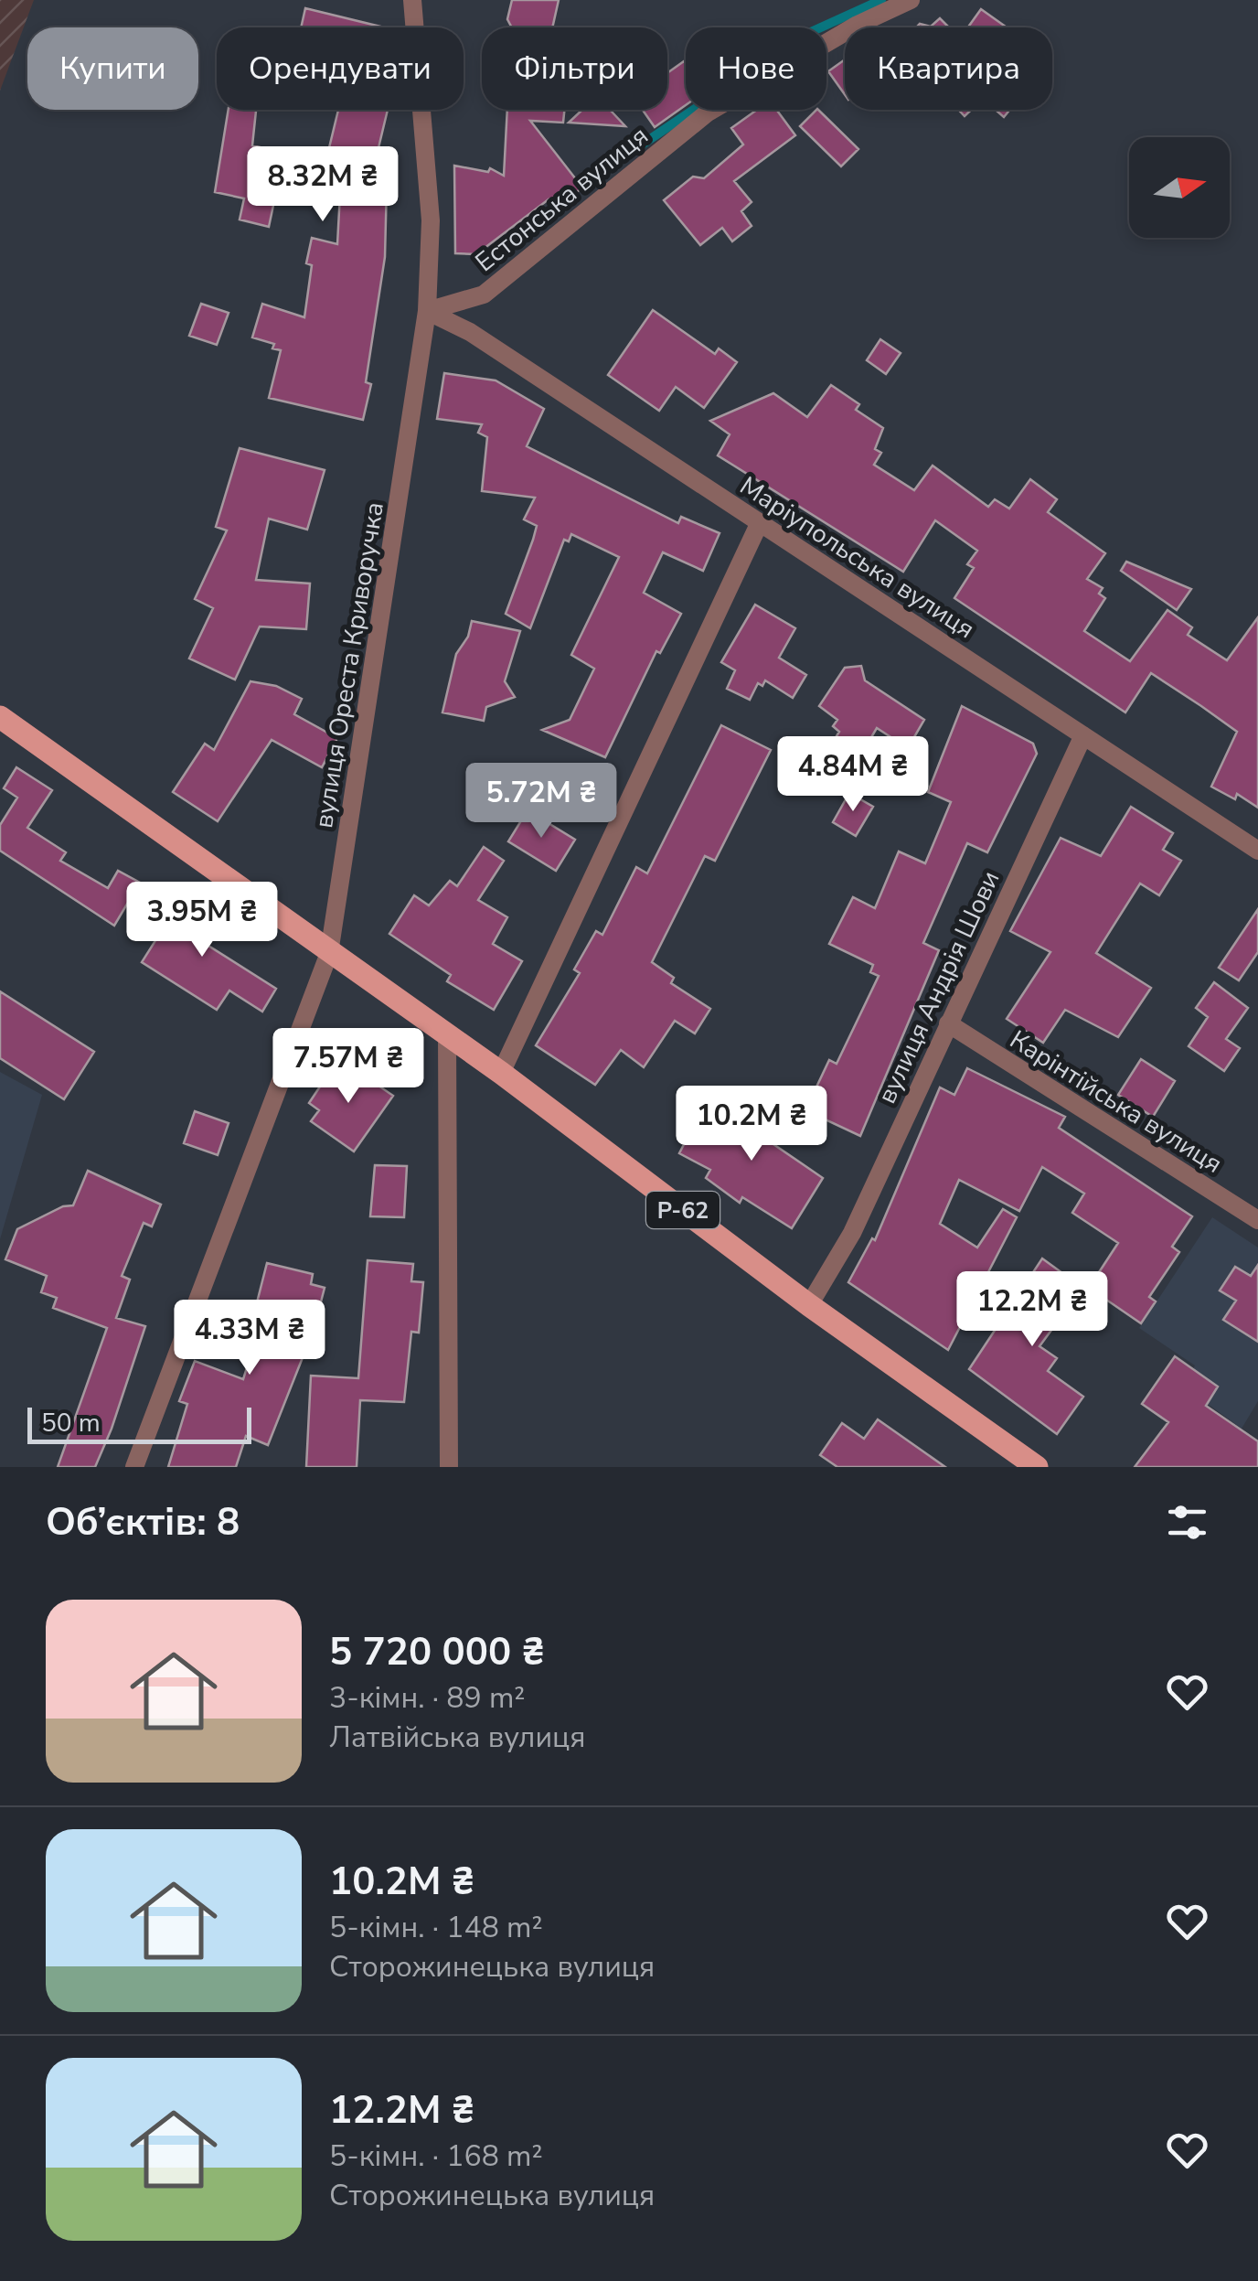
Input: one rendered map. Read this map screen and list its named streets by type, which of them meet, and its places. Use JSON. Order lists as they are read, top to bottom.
{
  "streets": {
    "main road": ["Р-62"],
    "street": [
      "Естонська вулиця",
      "Маріупольська вулиця",
      "вулиця Ореста Криворучка",
      "вулиця Андрія Шови",
      "Карінтійська вулиця"
    ]
  },
  "crossings": [
    ["Естонська вулиця", "Маріупольська вулиця"],
    ["Естонська вулиця", "вулиця Ореста Криворучка"],
    ["Маріупольська вулиця", "вулиця Ореста Криворучка"],
    ["Маріупольська вулиця", "вулиця Андрія Шови"],
    ["вулиця Ореста Криворучка", "Р-62"],
    ["вулиця Андрія Шови", "Карінтійська вулиця"],
    ["вулиця Андрія Шови", "Р-62"]
  ],
  "scale_bar": "50 m",
  "north": "right",
  "page": {
    "chip": [
      "Купити",
      "Орендувати",
      "Фільтри",
      "Нове",
      "Квартира"
    ],
    "price": [
      "8.32M ₴",
      "4.84M ₴",
      "5.72M ₴",
      "3.95M ₴",
      "7.57M ₴",
      "10.2M ₴",
      "12.2M ₴",
      "4.33M ₴"
    ],
    "scale": "50 m",
    "heading": "Об’єктів: 8",
    "list": [
      {
        "name": "5 720 000 ₴",
        "note": "3-кімн. · 89 m² · Латвійська вулиця"
      },
      {
        "name": "10.2M ₴",
        "note": "5-кімн. · 148 m² · Сторожинецька вулиця"
      },
      {
        "name": "12.2M ₴",
        "note": "5-кімн. · 168 m² · Сторожинецька вулиця"
      }
    ]
  }
}
